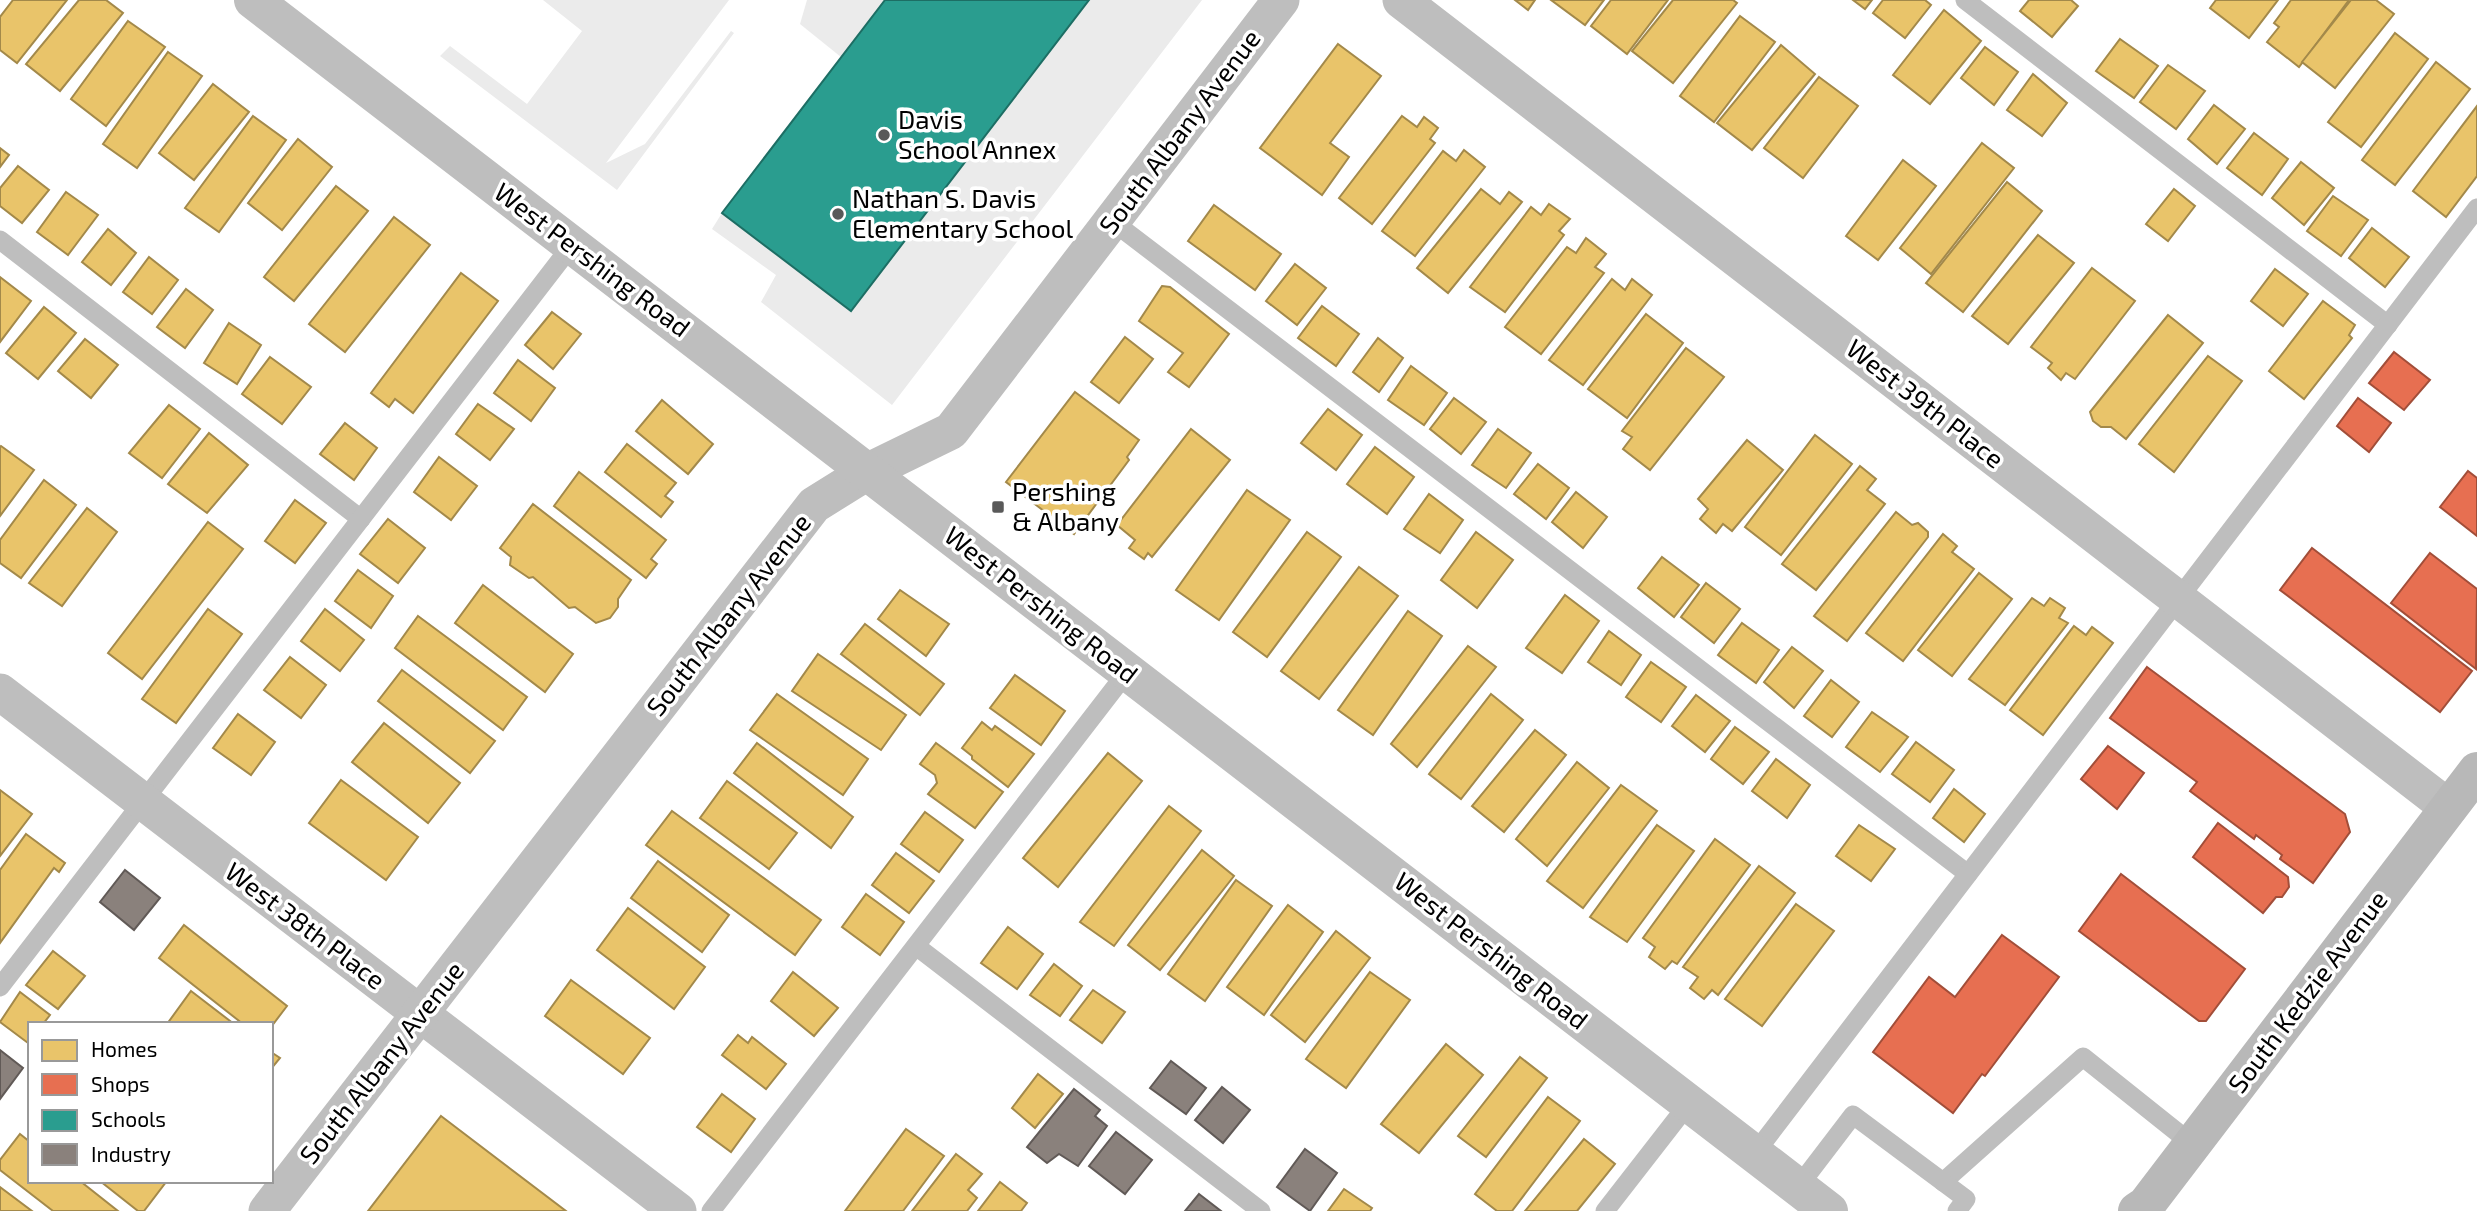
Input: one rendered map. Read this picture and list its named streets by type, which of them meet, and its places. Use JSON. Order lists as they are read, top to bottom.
{
  "streets": {
    "main road": ["South Kedzie Avenue"],
    "street": [
      "South Albany Avenue",
      "West Pershing Road",
      "West 39th Place",
      "West 38th Place"
    ]
  },
  "crossings": [
    ["South Albany Avenue", "West Pershing Road"],
    ["South Albany Avenue", "West 38th Place"],
    ["West 39th Place", "South Kedzie Avenue"]
  ],
  "places": {
    "other": ["Davis School Annex", "Nathan S. Davis Elementary School"],
    "transit": ["Pershing & Albany"]
  },
  "legend": [
    "Homes",
    "Shops",
    "Schools",
    "Industry"
  ]
}
